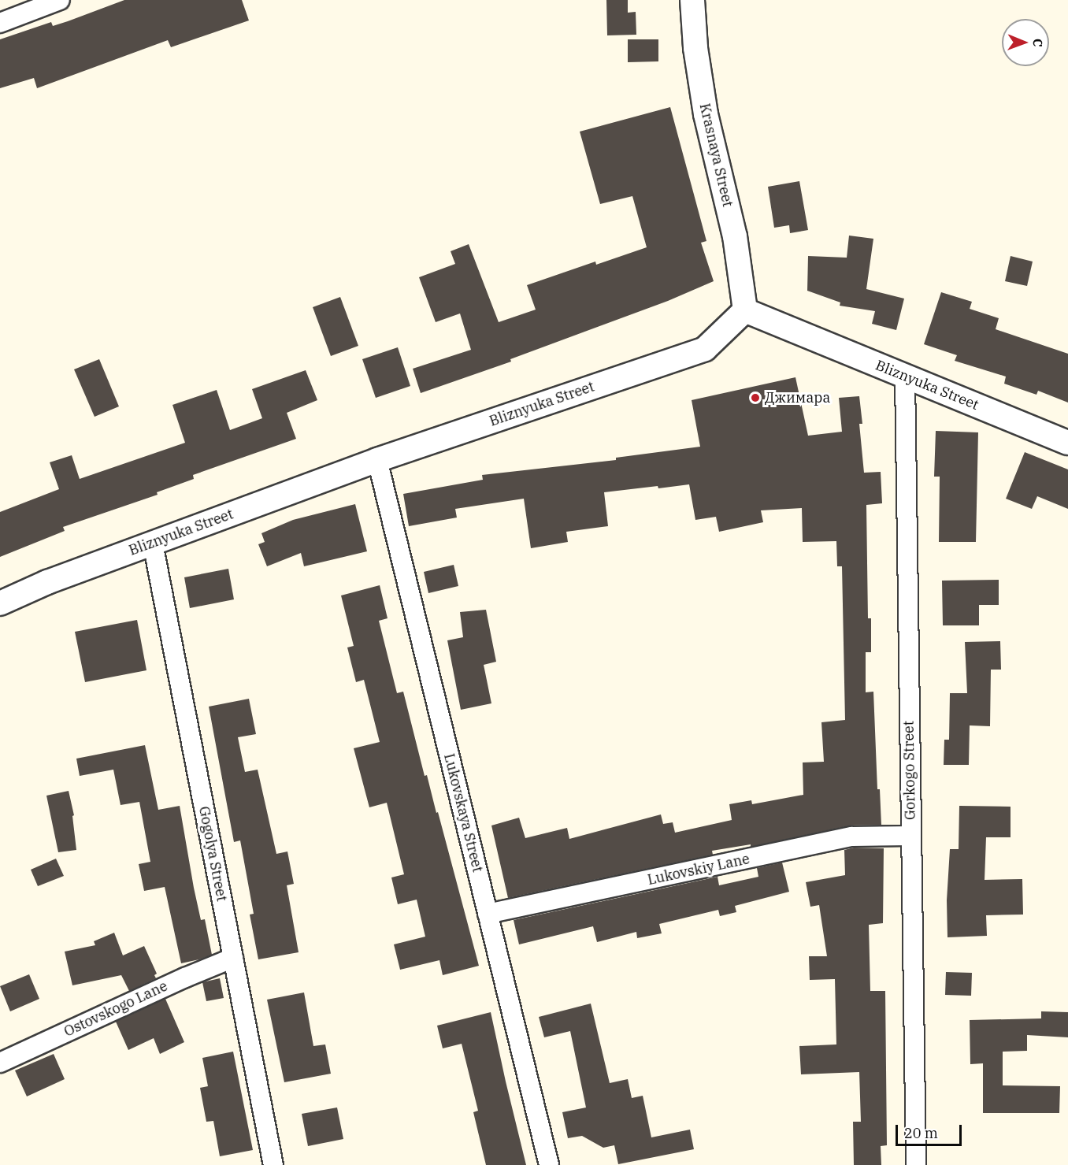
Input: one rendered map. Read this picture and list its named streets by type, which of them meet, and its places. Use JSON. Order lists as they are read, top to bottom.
{
  "streets": {
    "street": [
      "Krasnaya Street",
      "Bliznyuka Street",
      "Gorkogo Street",
      "Lukovskaya Street",
      "Gogolya Street",
      "Lukovskiy Lane",
      "Ostovskogo Lane"
    ]
  },
  "crossings": [
    ["Krasnaya Street", "Bliznyuka Street"],
    ["Bliznyuka Street", "Gorkogo Street"],
    ["Bliznyuka Street", "Lukovskaya Street"],
    ["Bliznyuka Street", "Gogolya Street"],
    ["Gorkogo Street", "Lukovskiy Lane"],
    ["Lukovskaya Street", "Lukovskiy Lane"],
    ["Gogolya Street", "Ostovskogo Lane"]
  ],
  "places": ["Джимара"],
  "scale_bar": "20 m",
  "north": "right"
}
